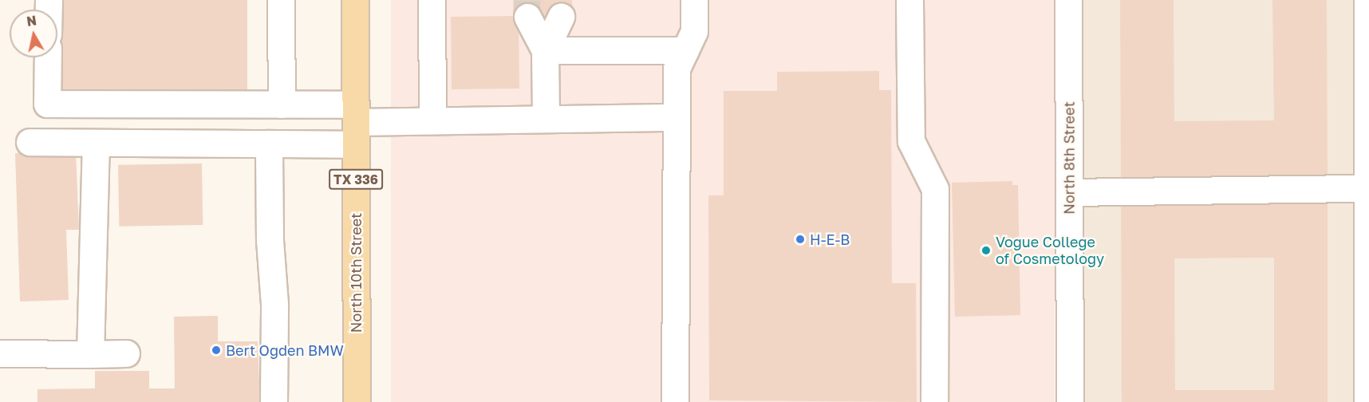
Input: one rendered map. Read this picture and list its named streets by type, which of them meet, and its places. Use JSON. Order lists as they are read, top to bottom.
{
  "streets": {
    "main road": ["TX 336", "North 10th Street"],
    "street": ["North 8th Street"]
  },
  "places": ["H-E-B", "Vogue College of Cosmetology", "Bert Ogden BMW"],
  "north": "top"
}
